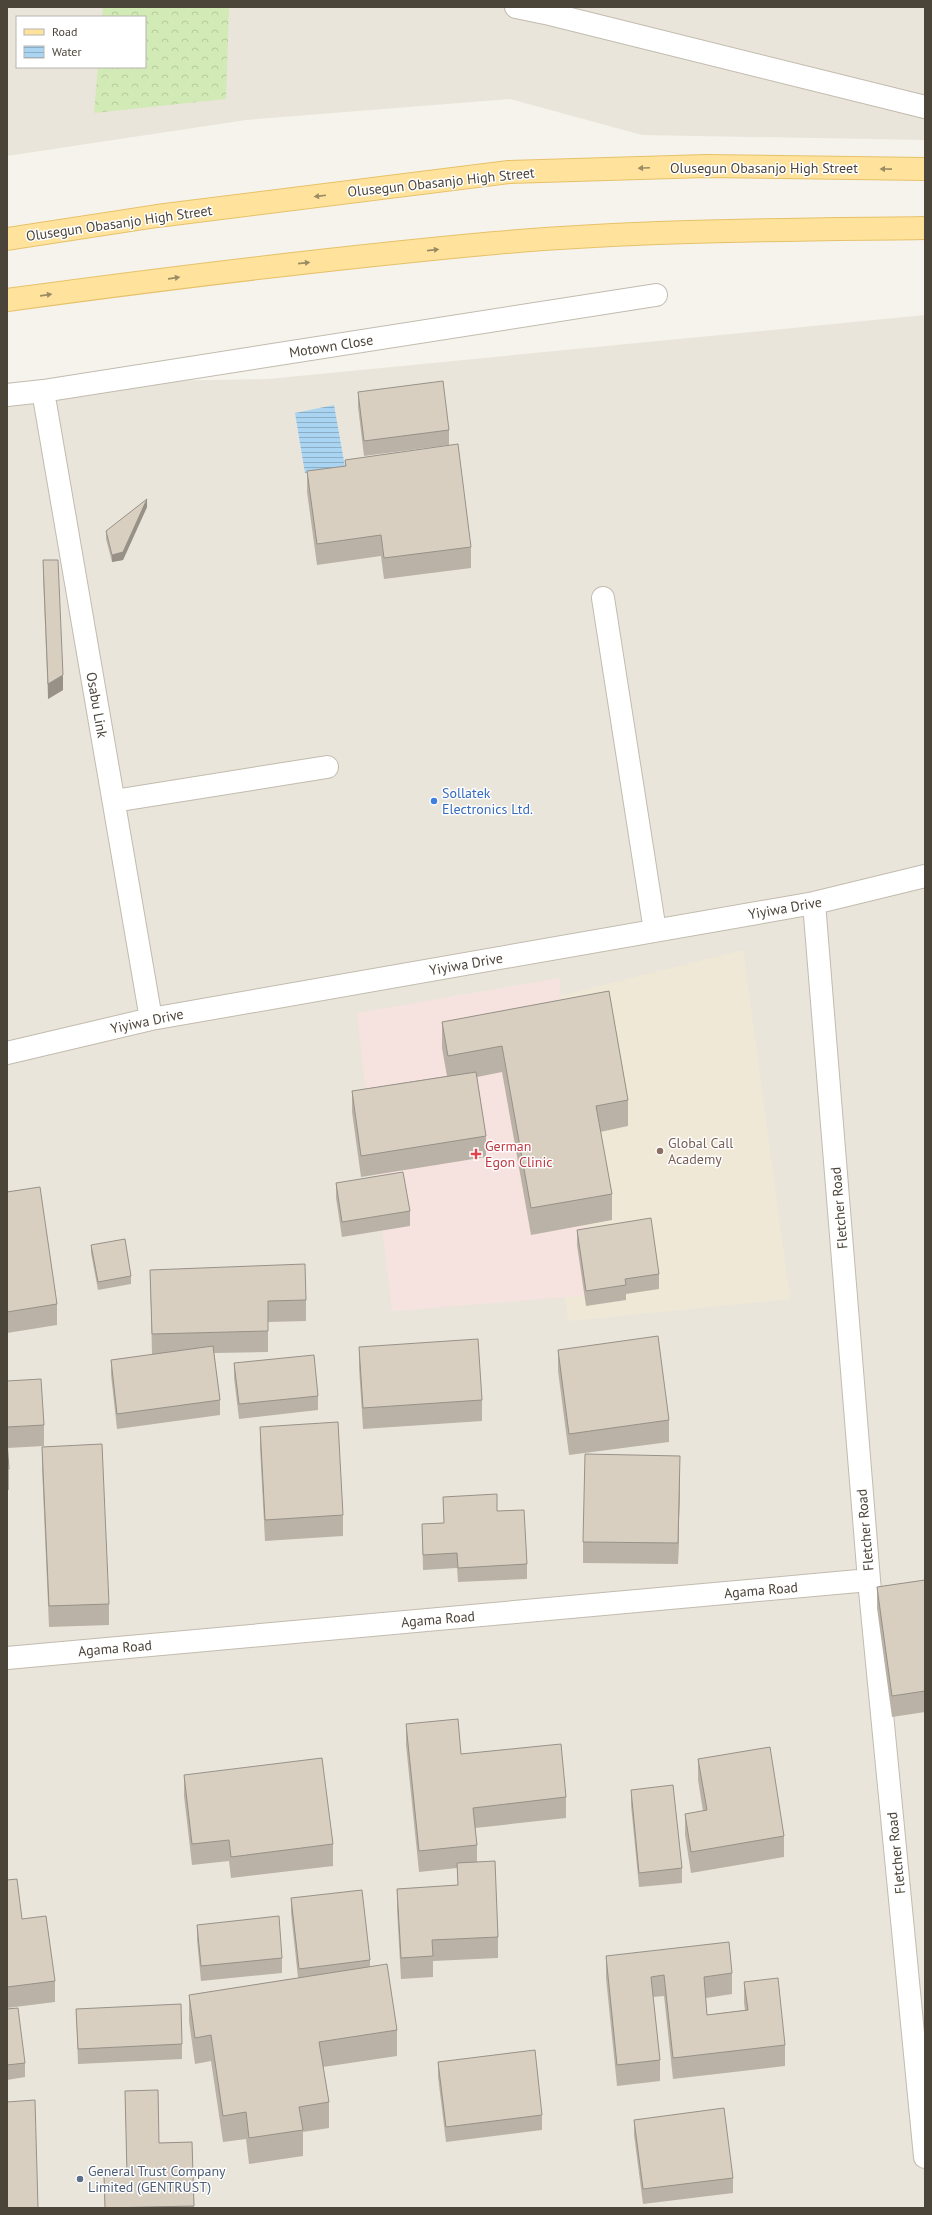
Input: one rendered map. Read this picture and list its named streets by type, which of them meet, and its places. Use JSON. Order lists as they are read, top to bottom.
{
  "streets": {
    "main road": ["Olusegun Obasanjo High Street"],
    "street": [
      "Motown Close",
      "Osabu Link",
      "Yiyiwa Drive",
      "Fletcher Road",
      "Agama Road"
    ]
  },
  "crossings": [
    ["Motown Close", "Osabu Link"],
    ["Osabu Link", "Yiyiwa Drive"],
    ["Yiyiwa Drive", "Fletcher Road"],
    ["Fletcher Road", "Agama Road"]
  ],
  "places": {
    "other": ["Sollatek Electronics Ltd.", "Global Call Academy", "General Trust Company Limited (GENTRUST)"],
    "health": ["German Egon Clinic"]
  },
  "legend": ["Road", "Water"]
}
